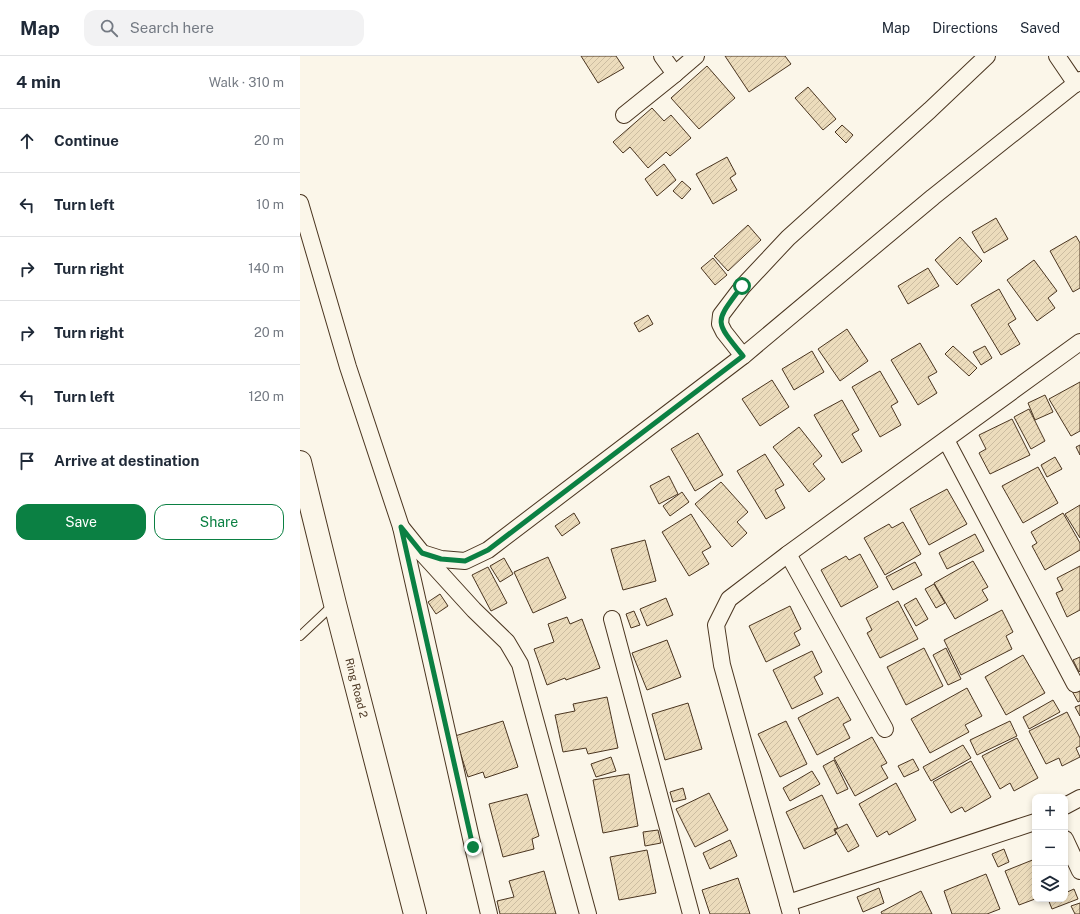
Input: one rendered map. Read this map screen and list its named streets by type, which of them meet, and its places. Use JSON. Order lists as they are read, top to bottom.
{
  "streets": {
    "main road": ["Ring Road 2"]
  },
  "page": {
    "header": "Map",
    "search": "Search here",
    "nav": ["Map", "Directions", "Saved"],
    "heading": ["4 min", "Walk · 310 m"],
    "list": [
      ["Continue", "20 m"],
      ["Turn left", "10 m"],
      ["Turn right", "140 m"],
      ["Turn right", "20 m"],
      ["Turn left", "120 m"],
      "Arrive at destination"
    ],
    "buttons": ["Save", "Share"],
    "map_buttons": ["+", "−"]
  }
}
